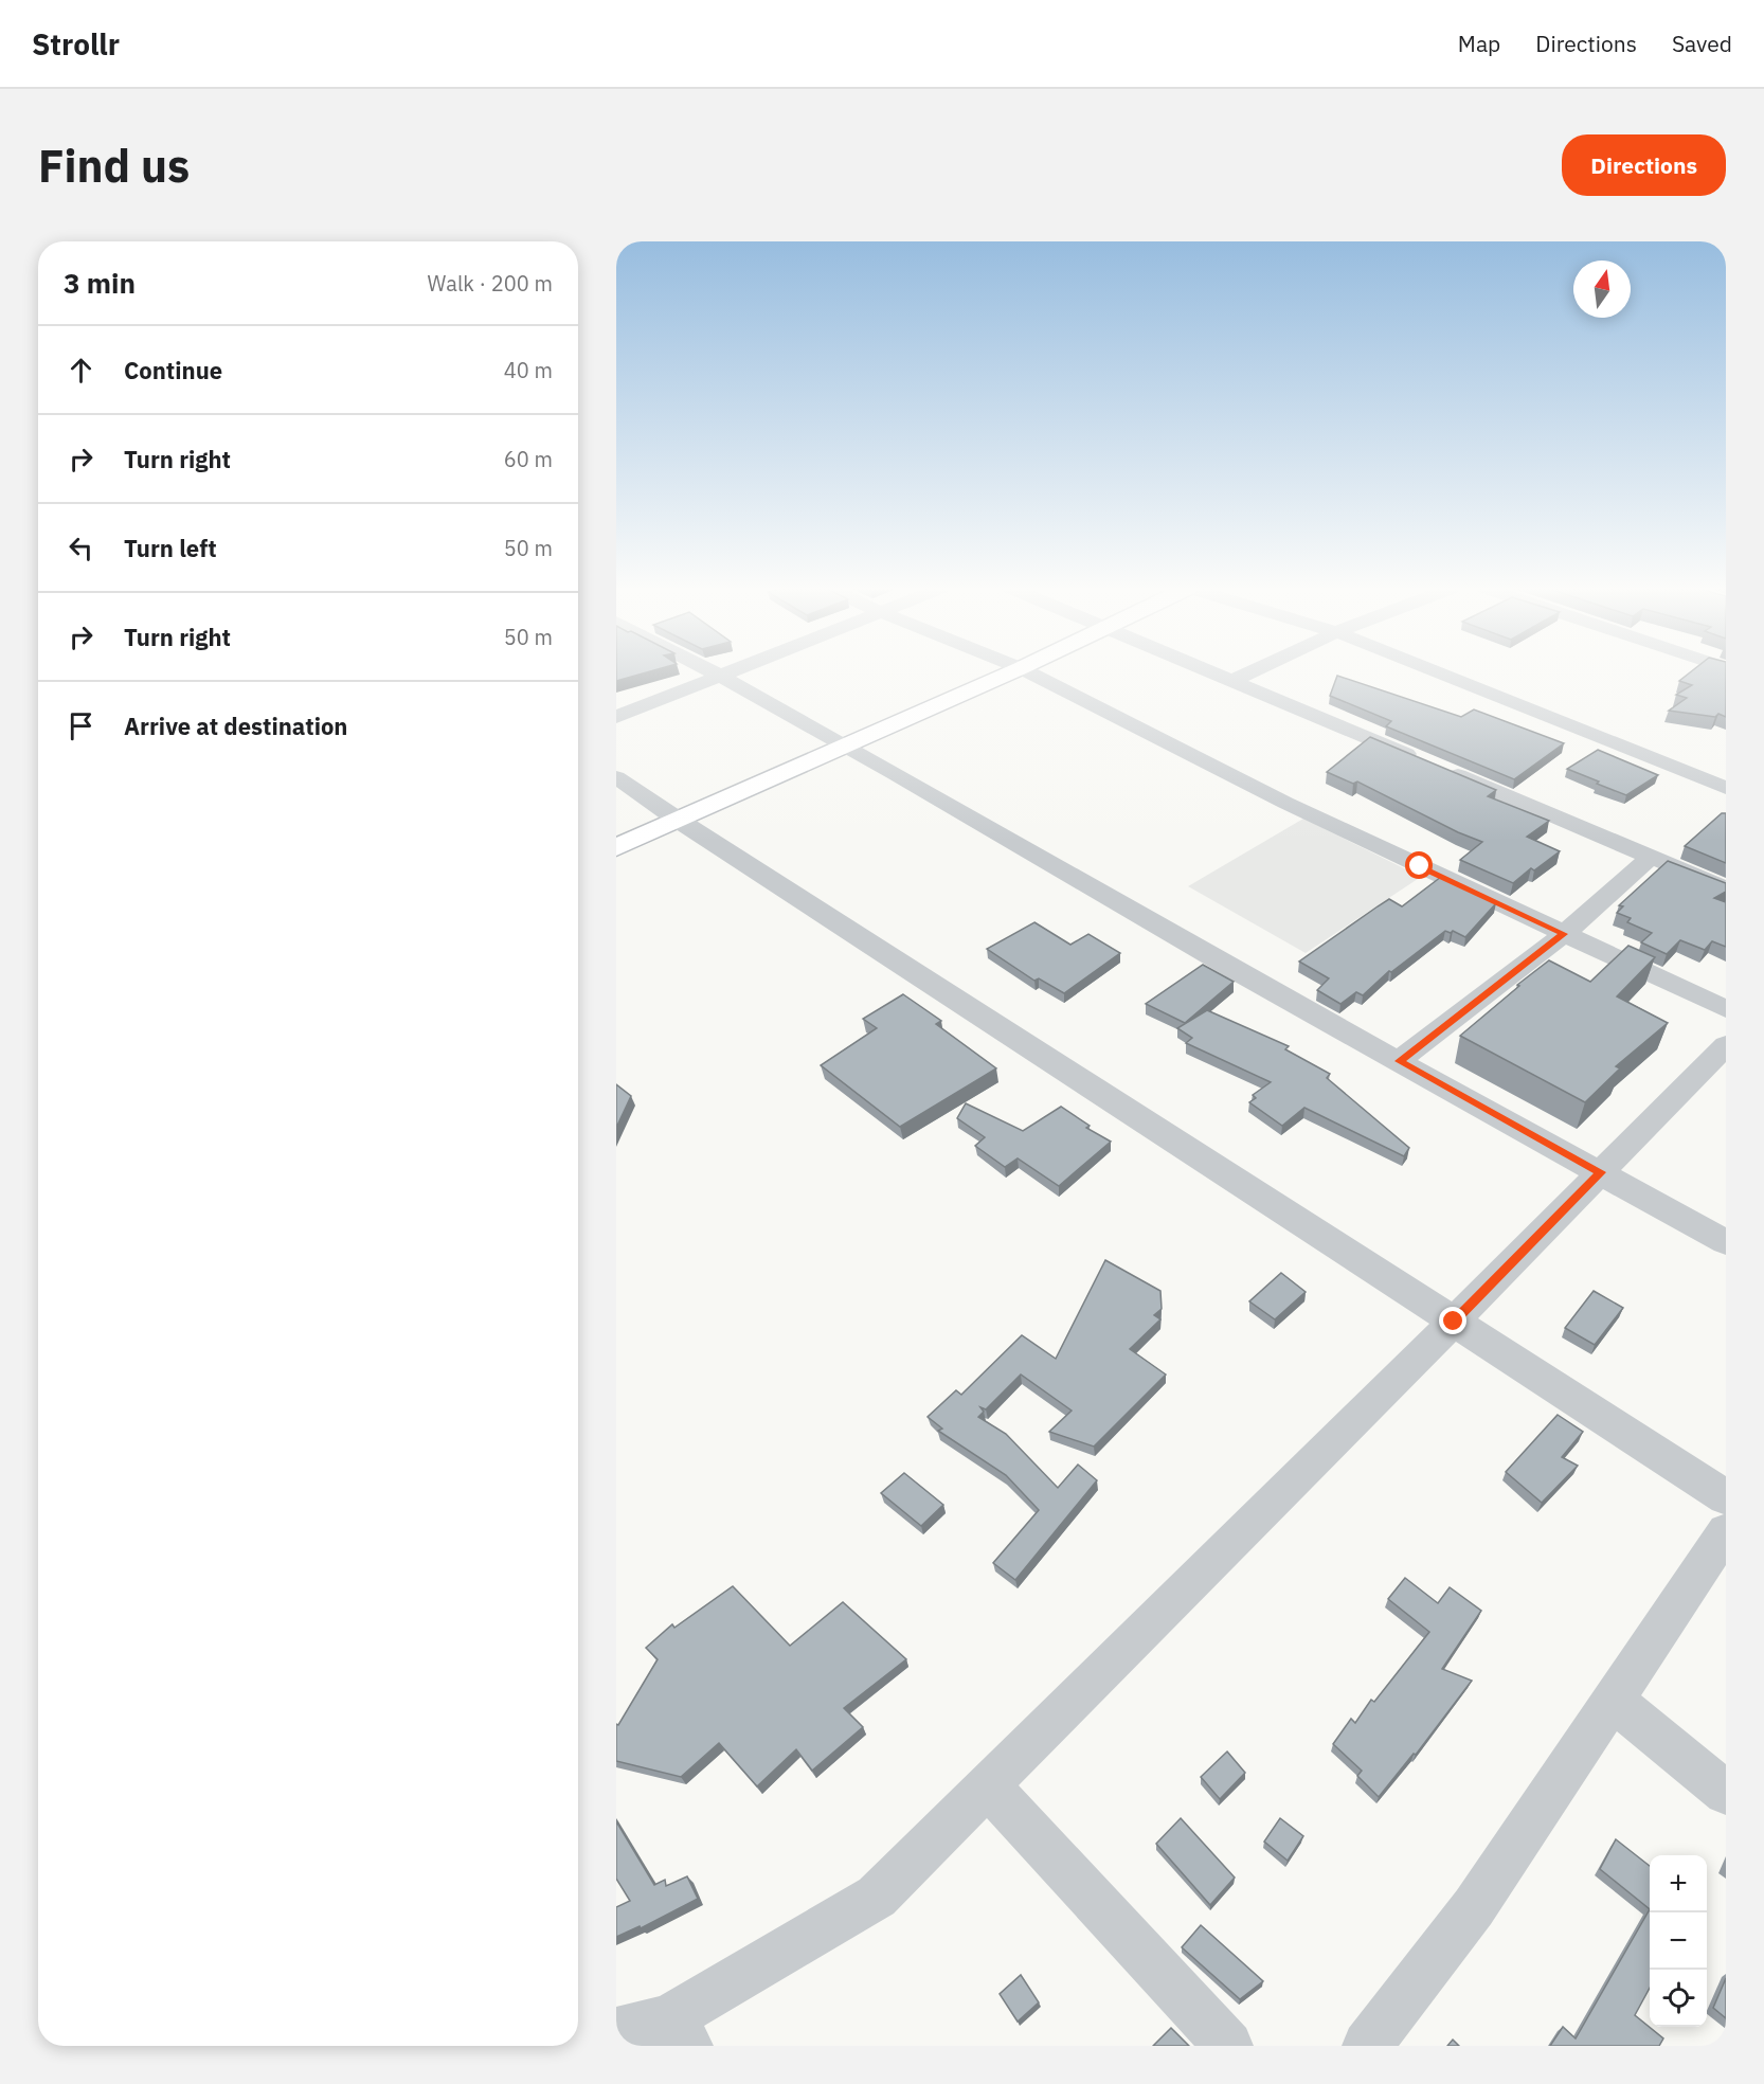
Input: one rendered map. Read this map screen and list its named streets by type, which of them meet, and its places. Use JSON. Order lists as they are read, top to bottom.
{
  "north": "top",
  "page": {
    "header": "Strollr",
    "nav": ["Map", "Directions", "Saved"],
    "buttons": "Directions",
    "title": "Find us",
    "heading": ["3 min", "Walk · 200 m"],
    "list": [
      ["Continue", "40 m"],
      ["Turn right", "60 m"],
      ["Turn left", "50 m"],
      ["Turn right", "50 m"],
      "Arrive at destination"
    ],
    "map_buttons": ["+", "−"]
  }
}
